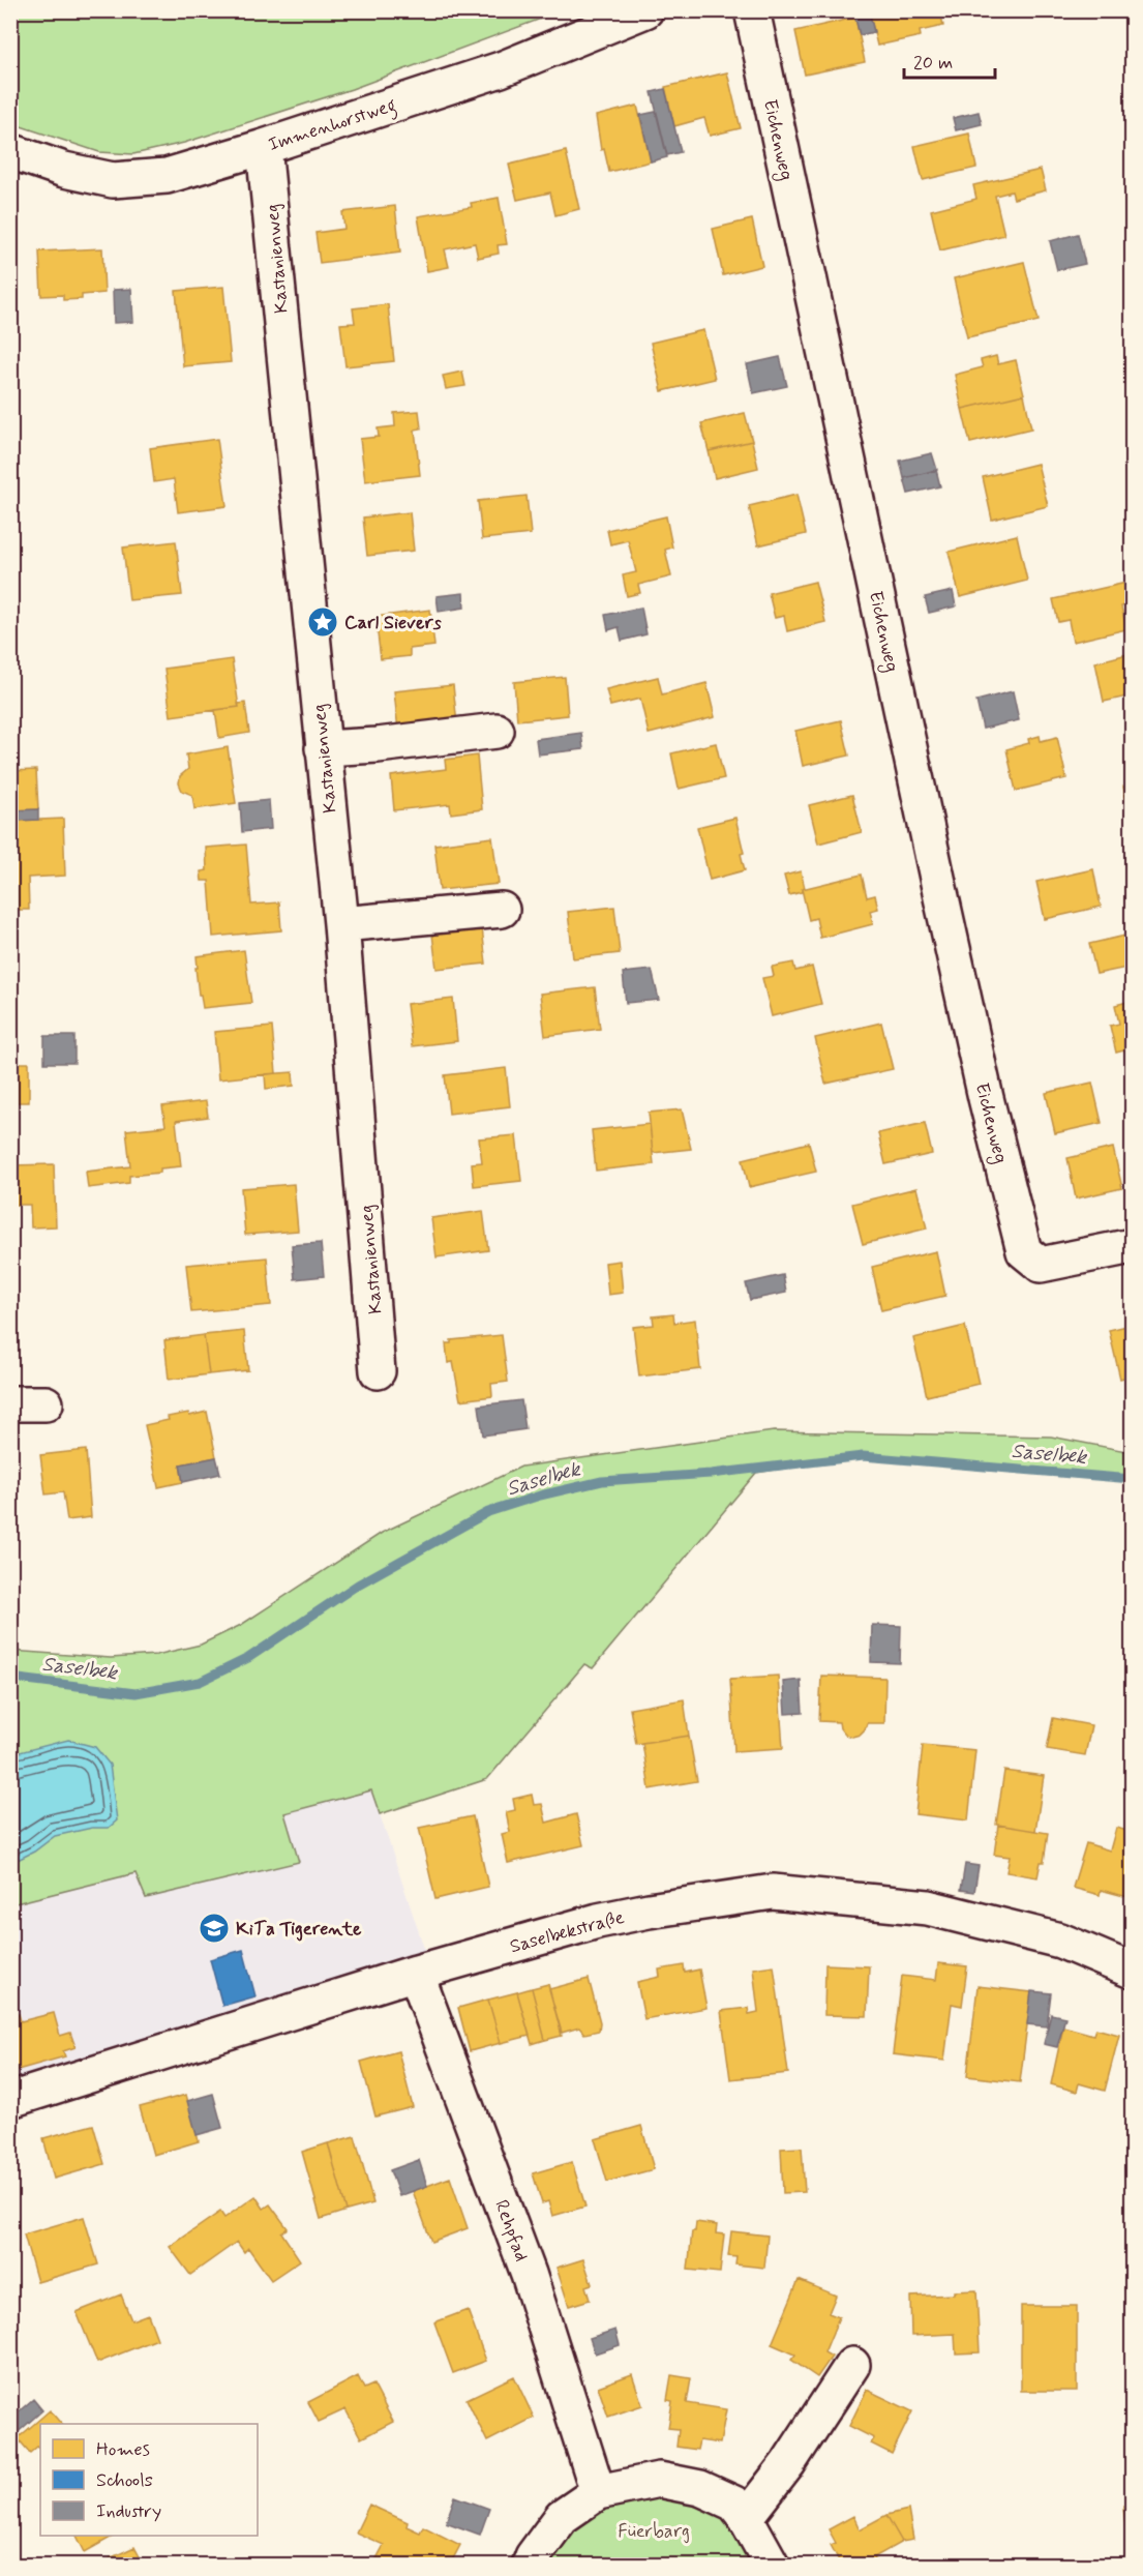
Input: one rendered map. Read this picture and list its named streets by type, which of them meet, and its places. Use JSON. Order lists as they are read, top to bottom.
{
  "streets": {
    "street": [
      "Immenhorstweg",
      "Eichenweg",
      "Kastanienweg",
      "Saselbekstraße",
      "Rehpfad"
    ]
  },
  "crossings": [
    ["Immenhorstweg", "Kastanienweg"],
    ["Saselbekstraße", "Rehpfad"]
  ],
  "water": ["Saselbek"],
  "parks": ["Füerbarg"],
  "places": {
    "place": ["Carl Sievers"],
    "school or university": ["KiTa Tigerente"]
  },
  "legend": ["Homes", "Schools", "Industry"],
  "scale_bar": "20 m"
}
